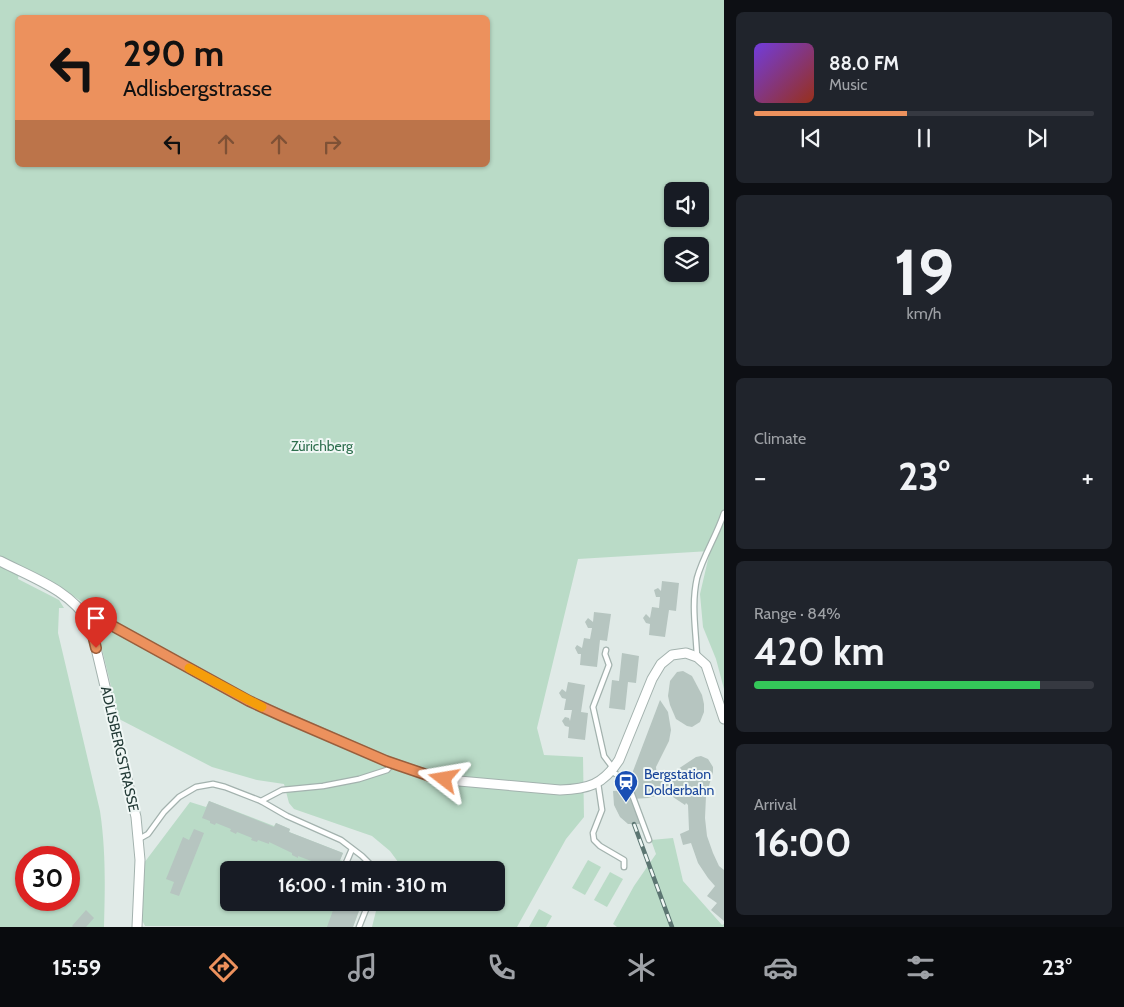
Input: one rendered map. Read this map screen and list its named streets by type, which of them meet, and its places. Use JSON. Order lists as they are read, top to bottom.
{
  "streets": {
    "street": ["ADLISBERGSTRASSE"]
  },
  "parks": ["Zürichberg"],
  "places": {
    "station": ["Bergstation Dolderbahn"]
  },
  "page": {
    "turn": ["290 m", "Adlisbergstrasse"],
    "song": ["88.0 FM", "Music"],
    "tile": [
      ["19", "km/h"],
      "Climate",
      ["Range · 84%", "420 km"],
      ["Arrival", "16:00"]
    ],
    "heat": ["−", "23°", "+"],
    "limit": "30",
    "trip": "16:00 · 1 min · 310 m",
    "tabs": ["15:59", "23°"]
  }
}
